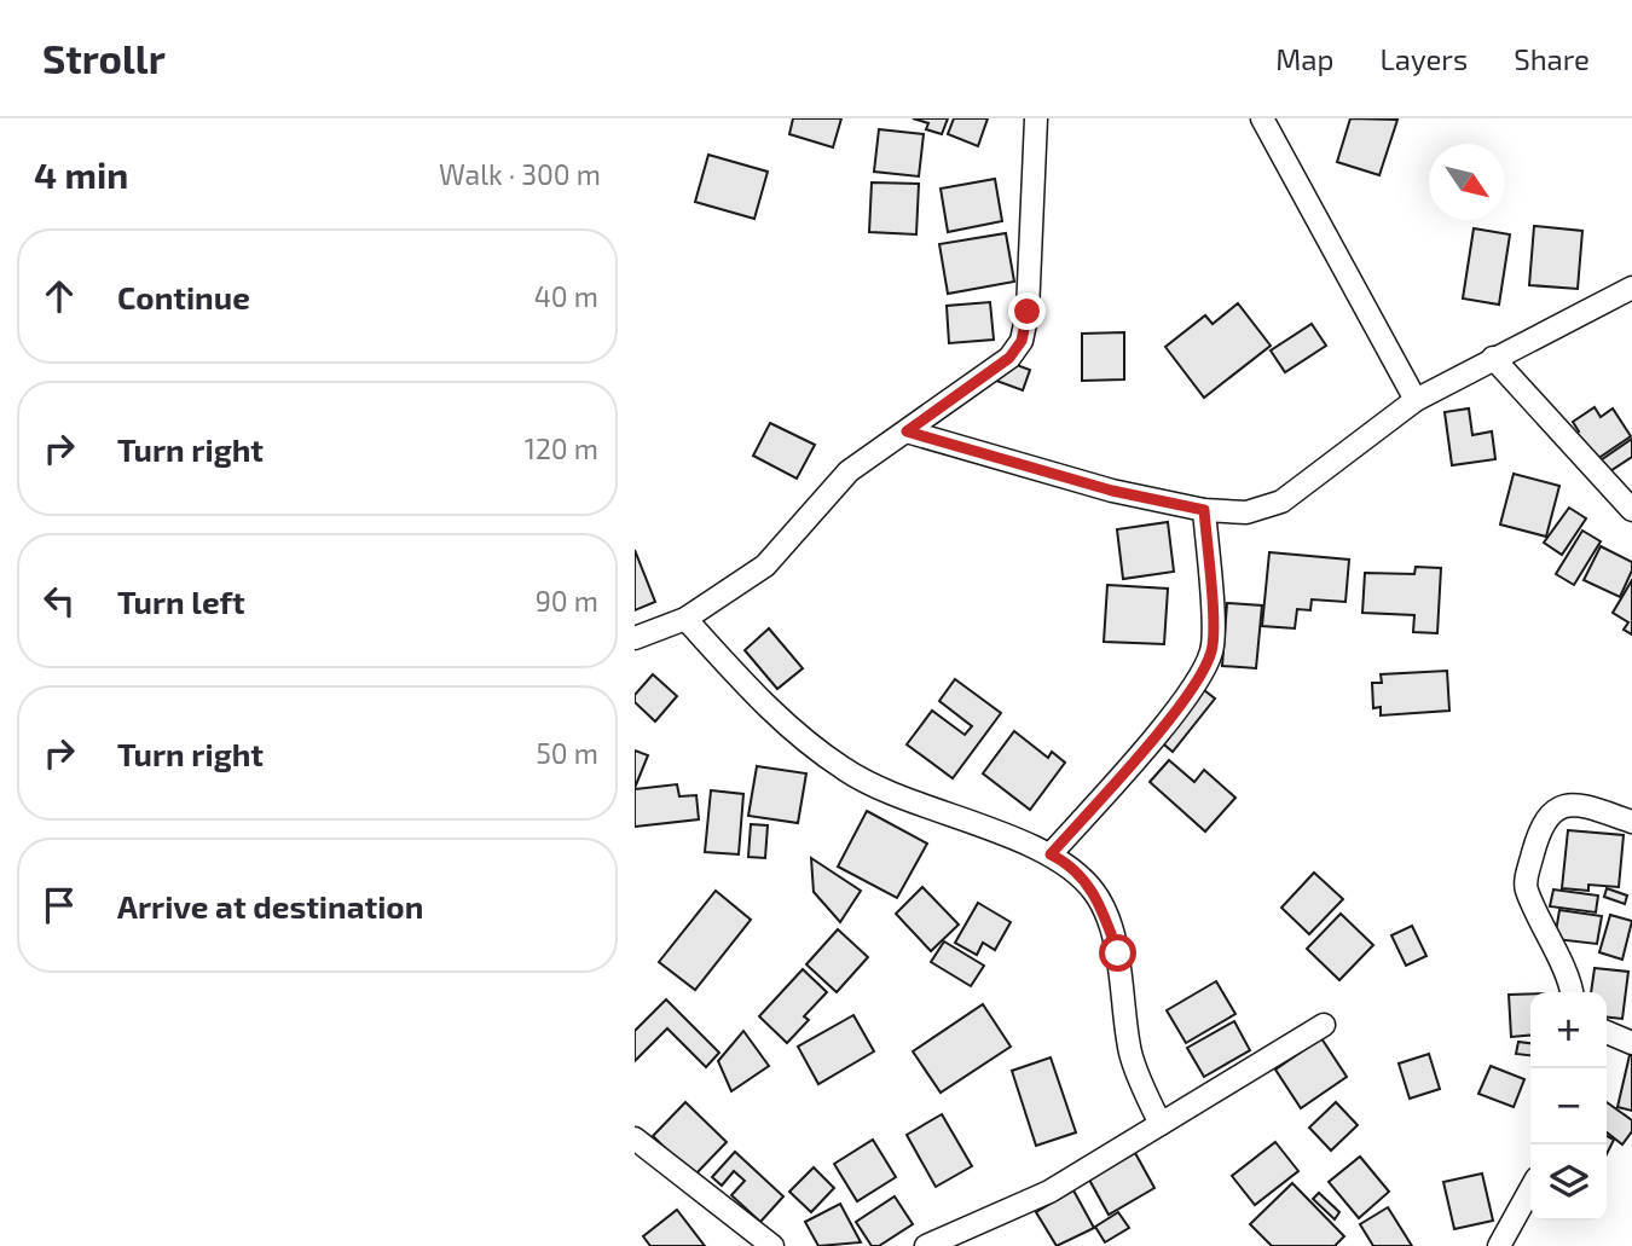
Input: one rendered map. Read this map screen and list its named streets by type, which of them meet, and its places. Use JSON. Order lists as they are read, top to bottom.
{
  "north": "bottom right",
  "page": {
    "header": "Strollr",
    "nav": ["Map", "Layers", "Share"],
    "heading": ["4 min", "Walk · 300 m"],
    "list": [
      ["Continue", "40 m"],
      ["Turn right", "120 m"],
      ["Turn left", "90 m"],
      ["Turn right", "50 m"],
      "Arrive at destination"
    ],
    "map_buttons": ["+", "−"]
  }
}
